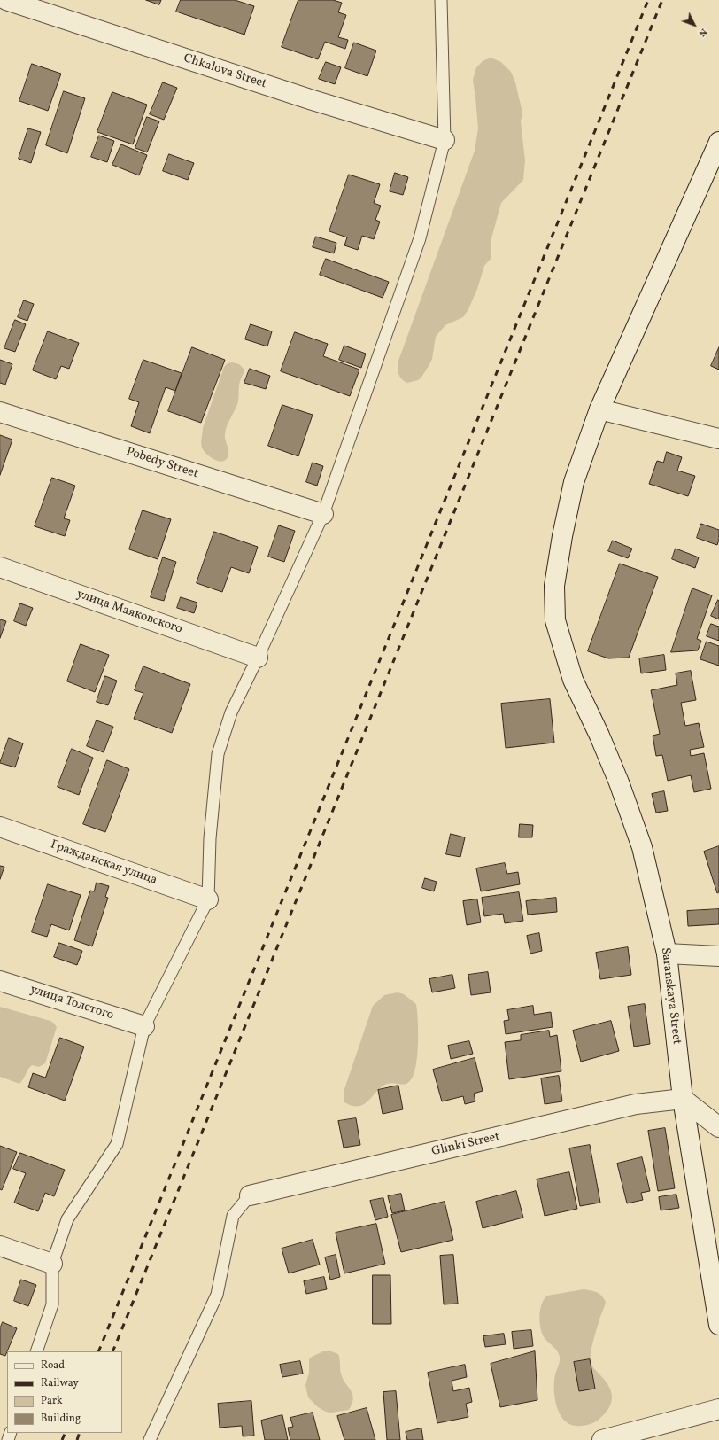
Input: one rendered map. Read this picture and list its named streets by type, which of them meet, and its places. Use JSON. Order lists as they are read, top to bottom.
{
  "streets": {
    "street": [
      "Chkalova Street",
      "Pobedy Street",
      "улица Маяковского",
      "Гражданская улица",
      "Saranskaya Street",
      "улица Толстого",
      "Glinki Street"
    ]
  },
  "crossings": [
    ["Saranskaya Street", "Glinki Street"]
  ],
  "legend": [
    "Road",
    "Railway",
    "Park",
    "Building"
  ],
  "north": "bottom right"
}
